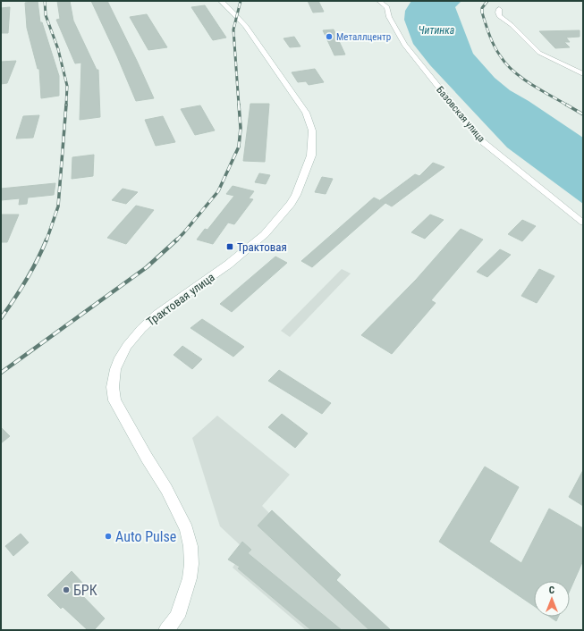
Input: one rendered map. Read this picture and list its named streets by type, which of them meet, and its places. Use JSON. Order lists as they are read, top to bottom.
{
  "streets": {
    "main road": ["Трактовая улица"],
    "street": ["Базовская улица"]
  },
  "water": ["Читинка"],
  "places": {
    "other": ["Металлцентр", "Auto Pulse", "БРК"],
    "transit": ["Трактовая"]
  },
  "north": "top"
}
